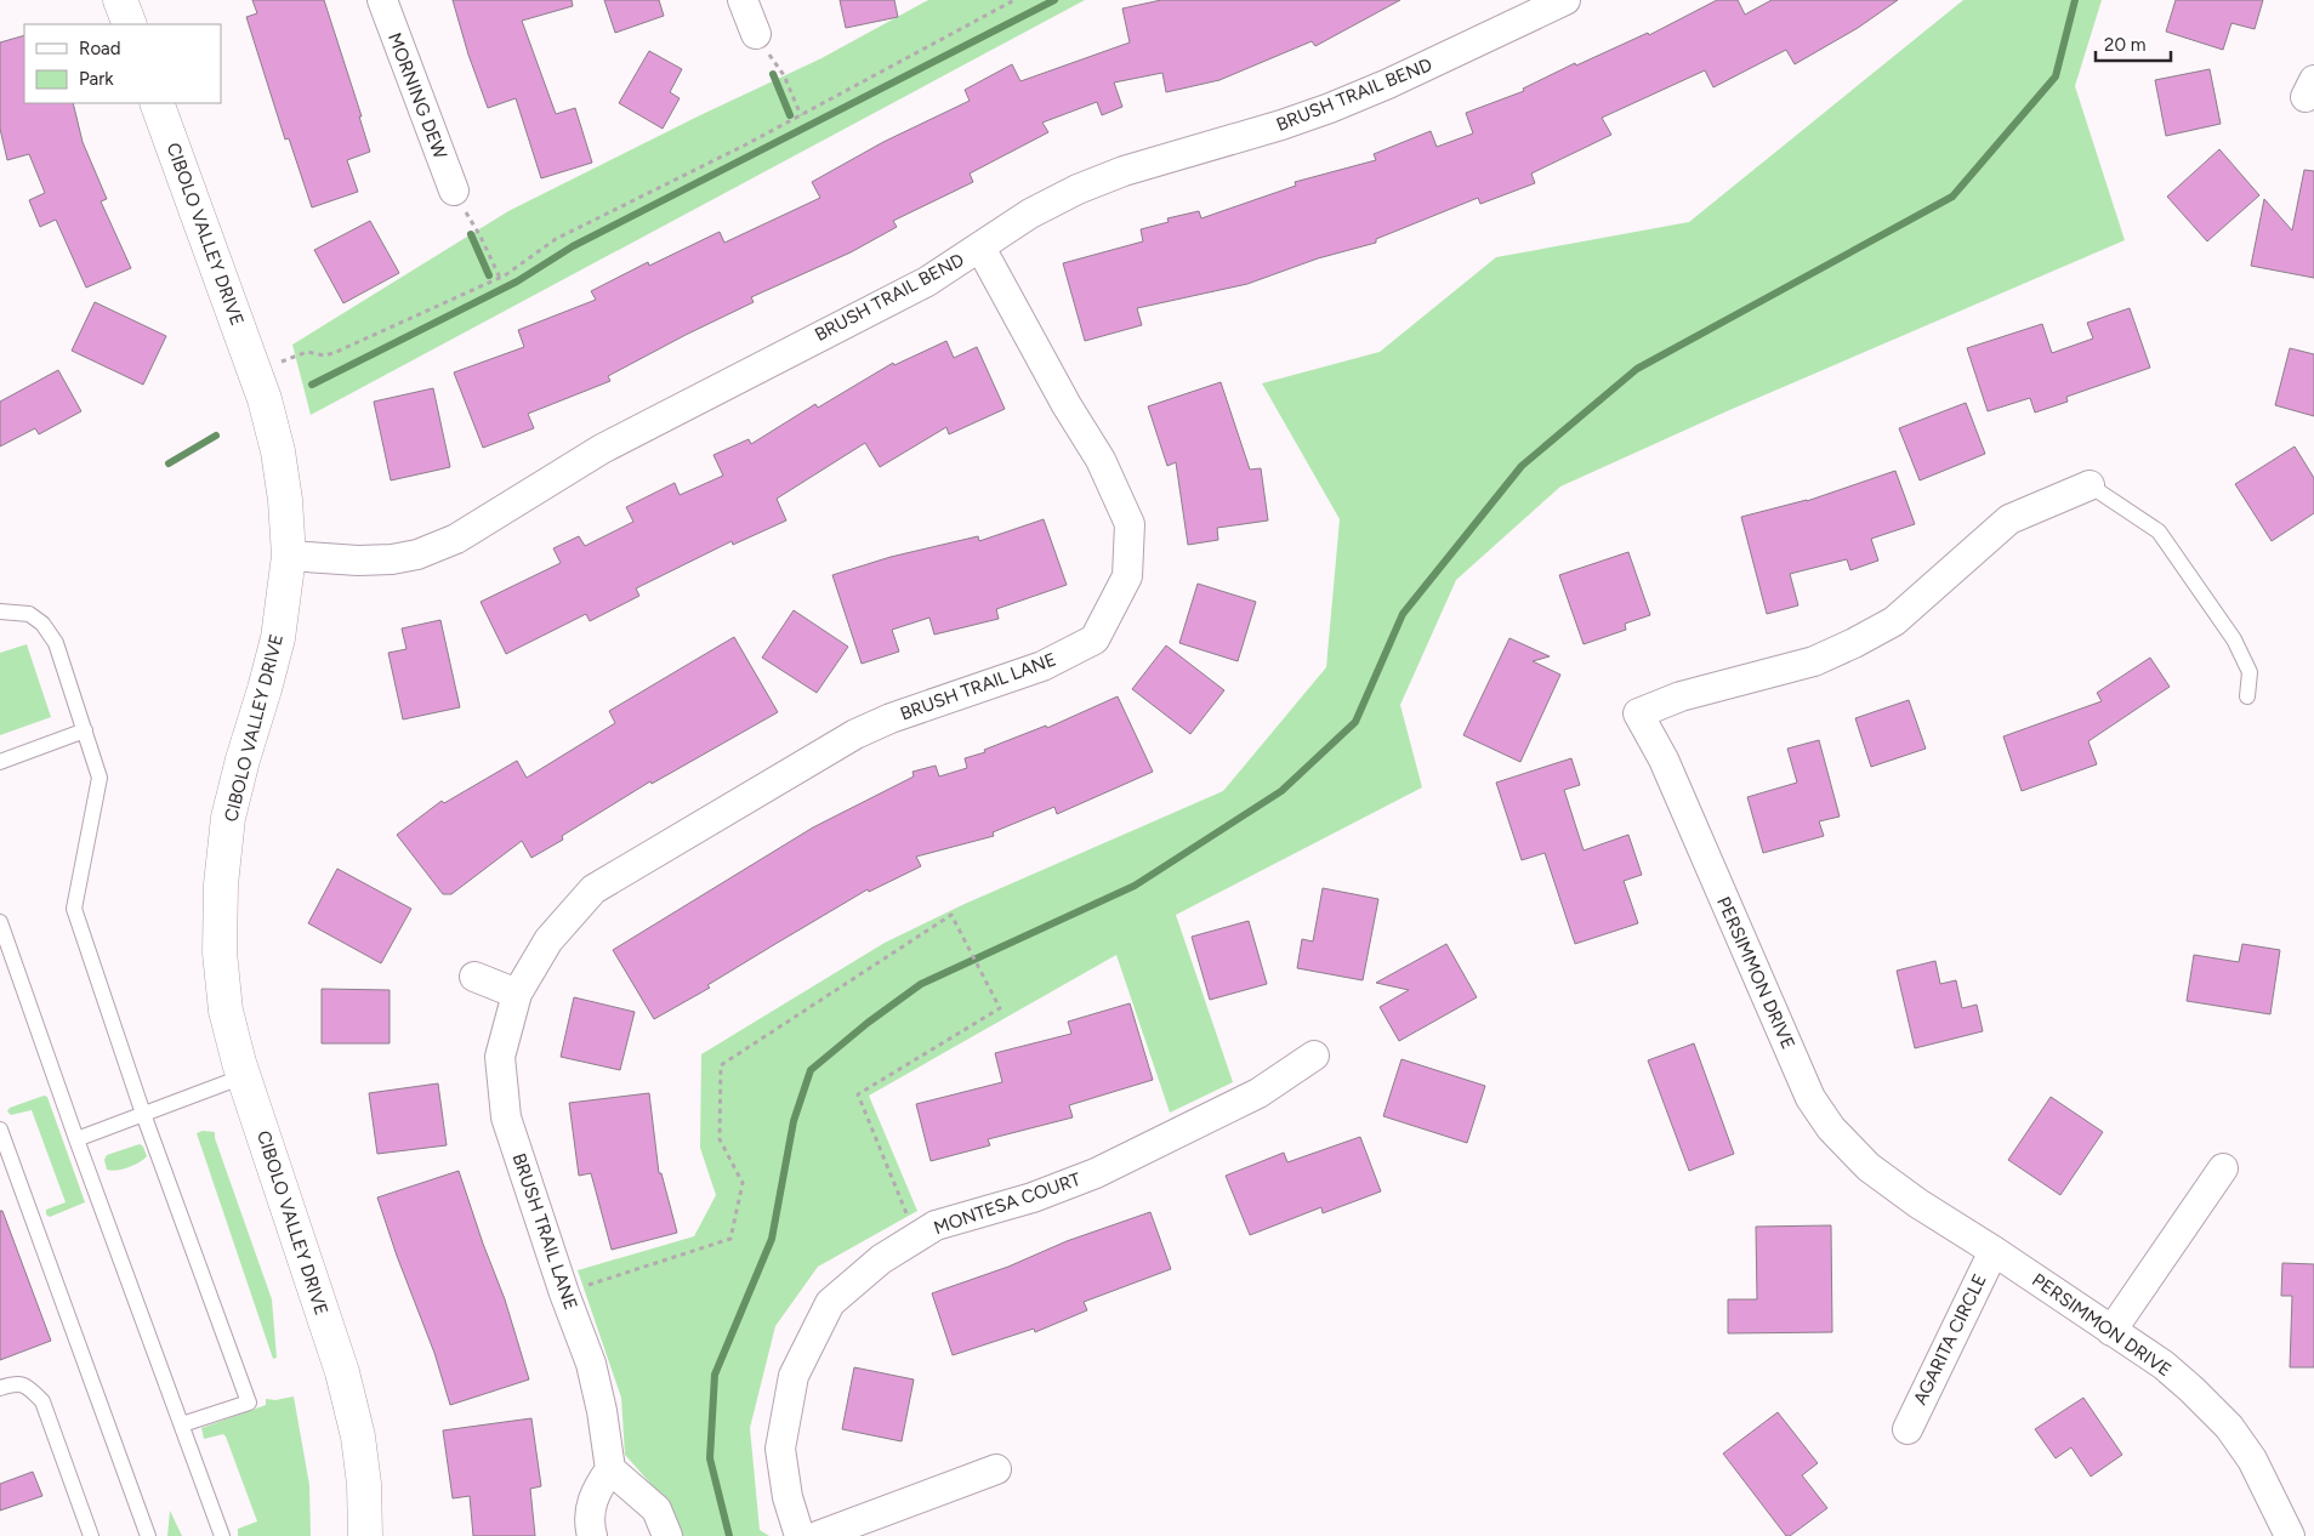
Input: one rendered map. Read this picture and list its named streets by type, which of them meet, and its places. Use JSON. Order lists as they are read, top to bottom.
{
  "streets": {
    "main road": ["CIBOLO VALLEY DRIVE"],
    "street": [
      "BRUSH TRAIL BEND",
      "MORNING DEW",
      "BRUSH TRAIL LANE",
      "PERSIMMON DRIVE",
      "MONTESA COURT",
      "AGARITA CIRCLE"
    ]
  },
  "crossings": [
    ["BRUSH TRAIL BEND", "CIBOLO VALLEY DRIVE"],
    ["BRUSH TRAIL BEND", "BRUSH TRAIL LANE"],
    ["PERSIMMON DRIVE", "AGARITA CIRCLE"]
  ],
  "legend": ["Road", "Park"],
  "scale_bar": "20 m"
}
